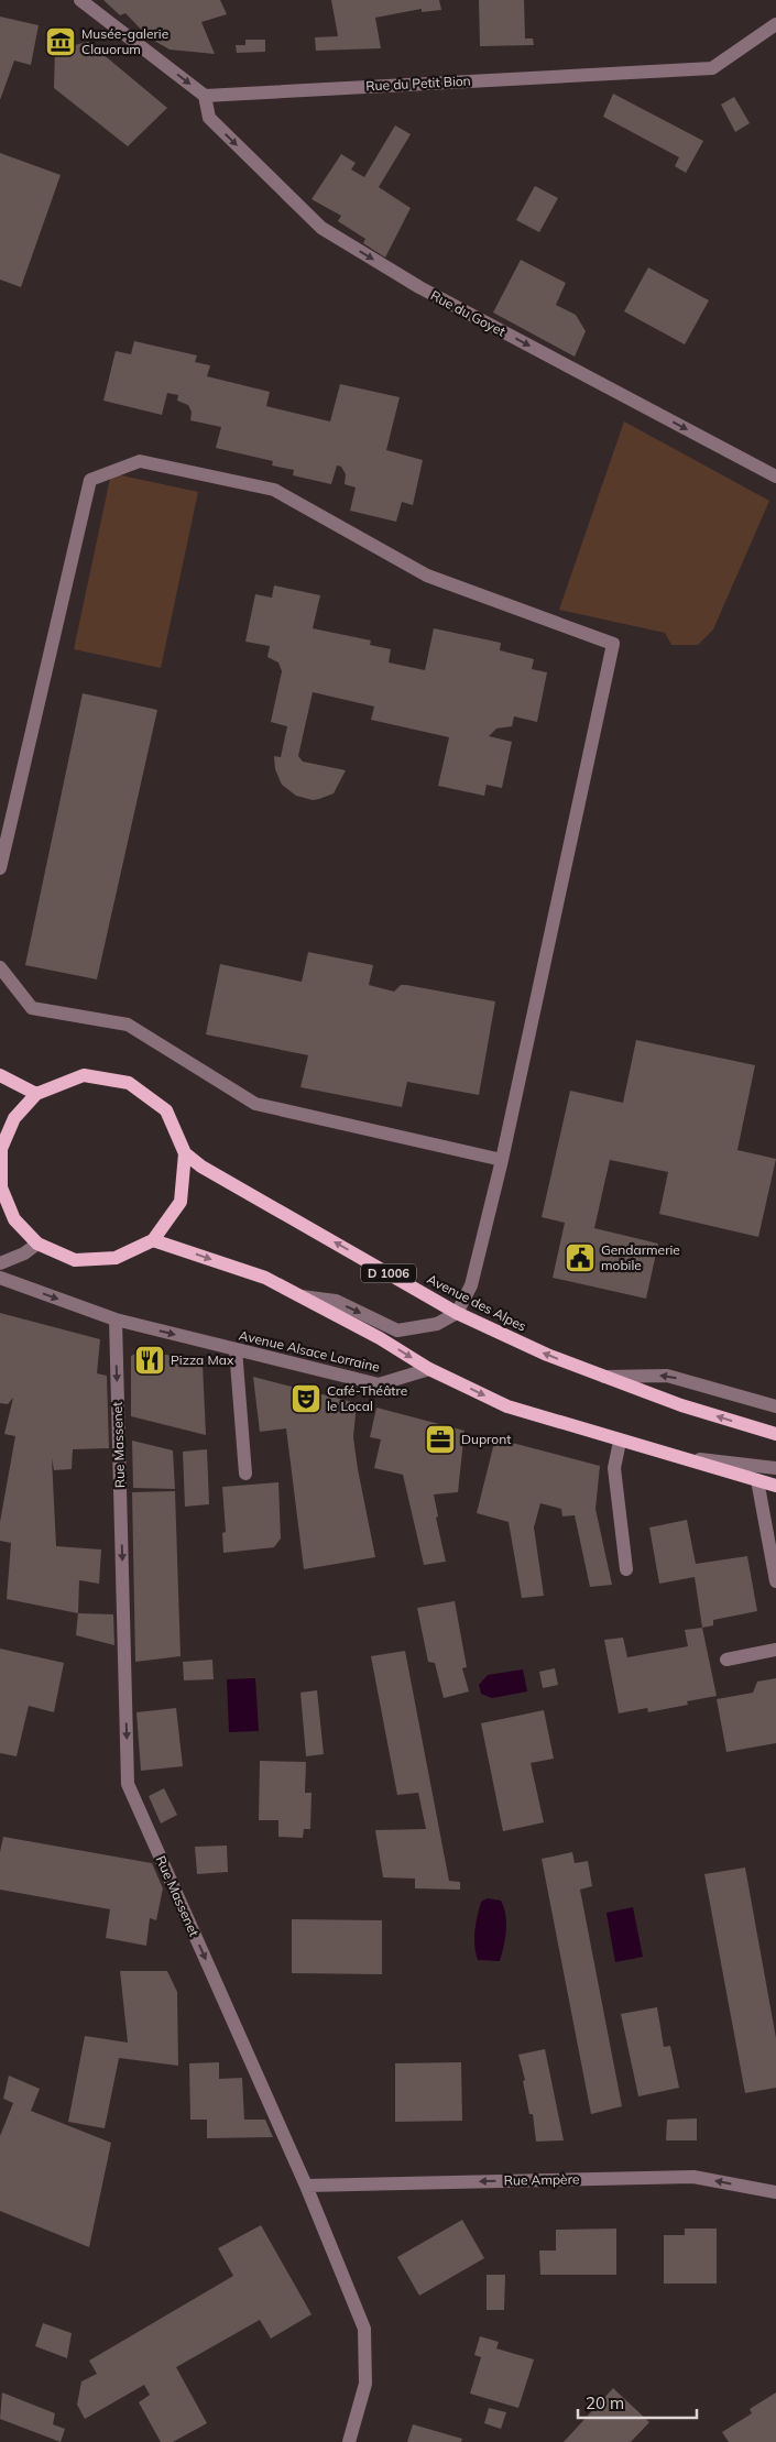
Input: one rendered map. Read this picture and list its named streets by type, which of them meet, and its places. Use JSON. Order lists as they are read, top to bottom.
{
  "streets": {
    "main road": ["D 1006", "Avenue des Alpes"],
    "street": [
      "Rue du Petit Bion",
      "Rue du Goyet",
      "Avenue Alsace Lorraine",
      "Rue Massenet",
      "Rue Ampère"
    ]
  },
  "crossings": [
    ["Rue du Petit Bion", "Rue du Goyet"],
    ["Avenue Alsace Lorraine", "Rue Massenet"],
    ["Rue Massenet", "Rue Ampère"]
  ],
  "one_way": [
    "Rue du Goyet",
    "Avenue Alsace Lorraine",
    "Rue Massenet",
    "Rue Ampère"
  ],
  "places": {
    "museum": ["Musée-galerie Clauorum"],
    "public building": ["Gendarmerie mobile"],
    "restaurant": ["Pizza Max"],
    "theatre": ["Café-Théâtre le Local"],
    "office": ["Dupront"]
  },
  "scale_bar": "20 m"
}
